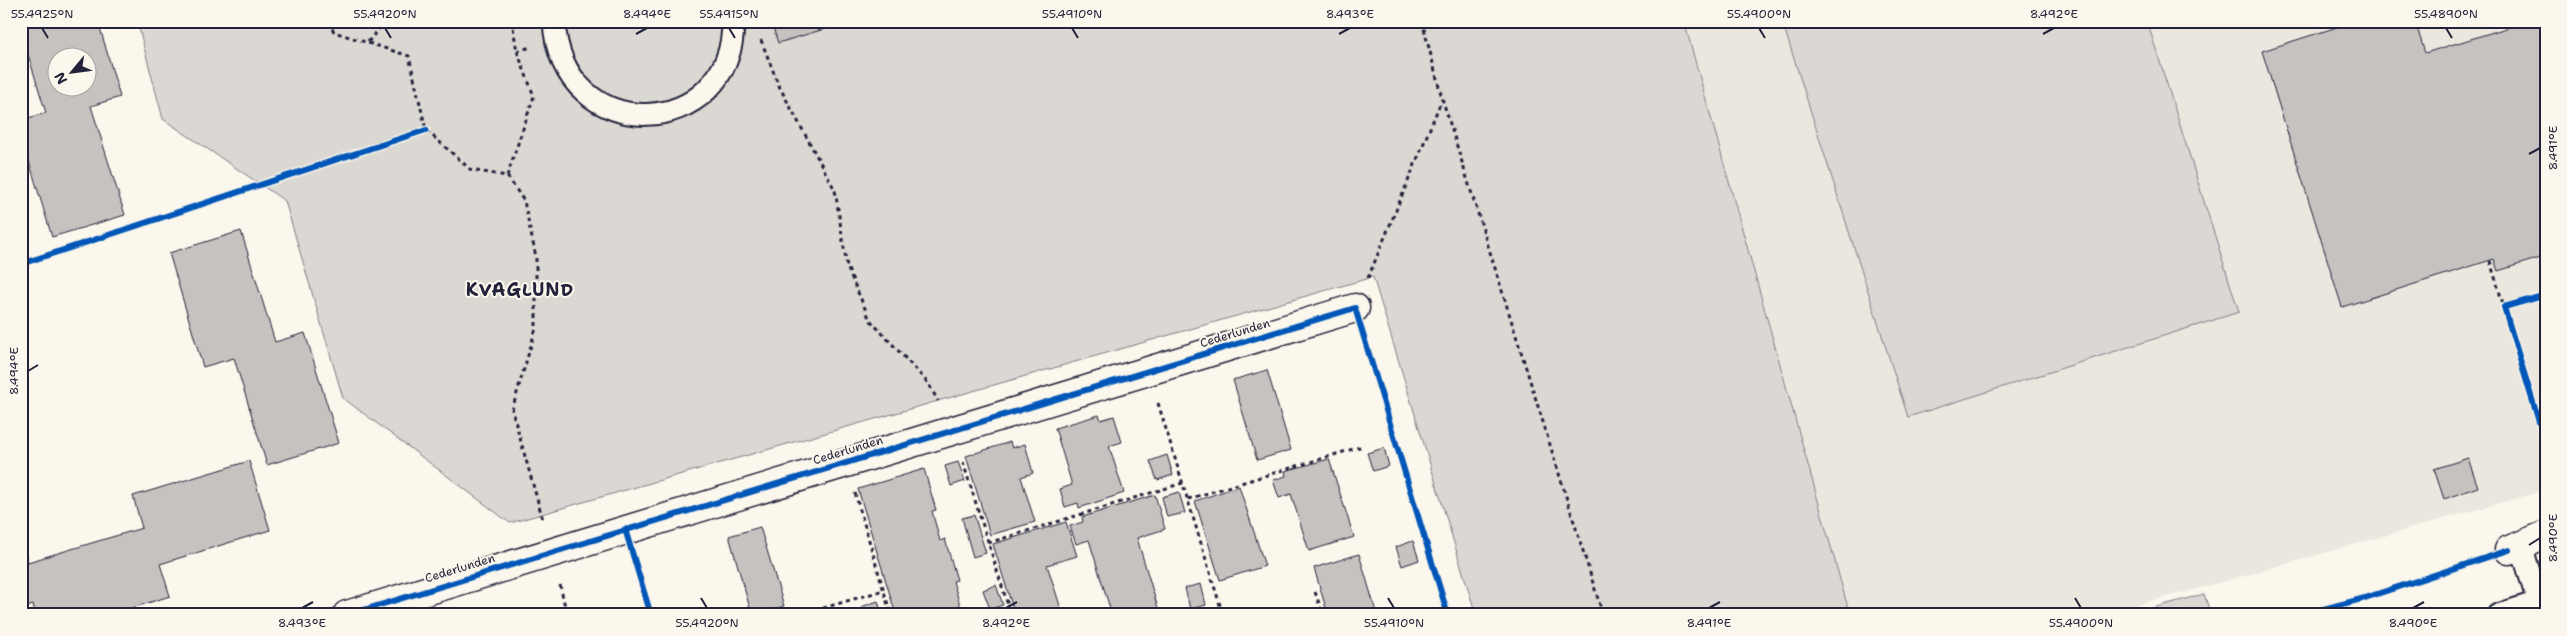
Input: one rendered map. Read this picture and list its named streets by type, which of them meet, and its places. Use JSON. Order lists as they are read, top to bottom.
{
  "streets": {
    "street": ["Cederlunden"]
  },
  "districts": ["KVAGLUND"],
  "north": "bottom left",
  "coordinates": [
    "55.4925°N",
    "55.4920°N",
    "8.494°E",
    "55.4915°N",
    "55.4910°N",
    "8.493°E",
    "55.4900°N",
    "8.492°E",
    "55.4890°N",
    "8.491°E",
    "8.490°E"
  ]
}
